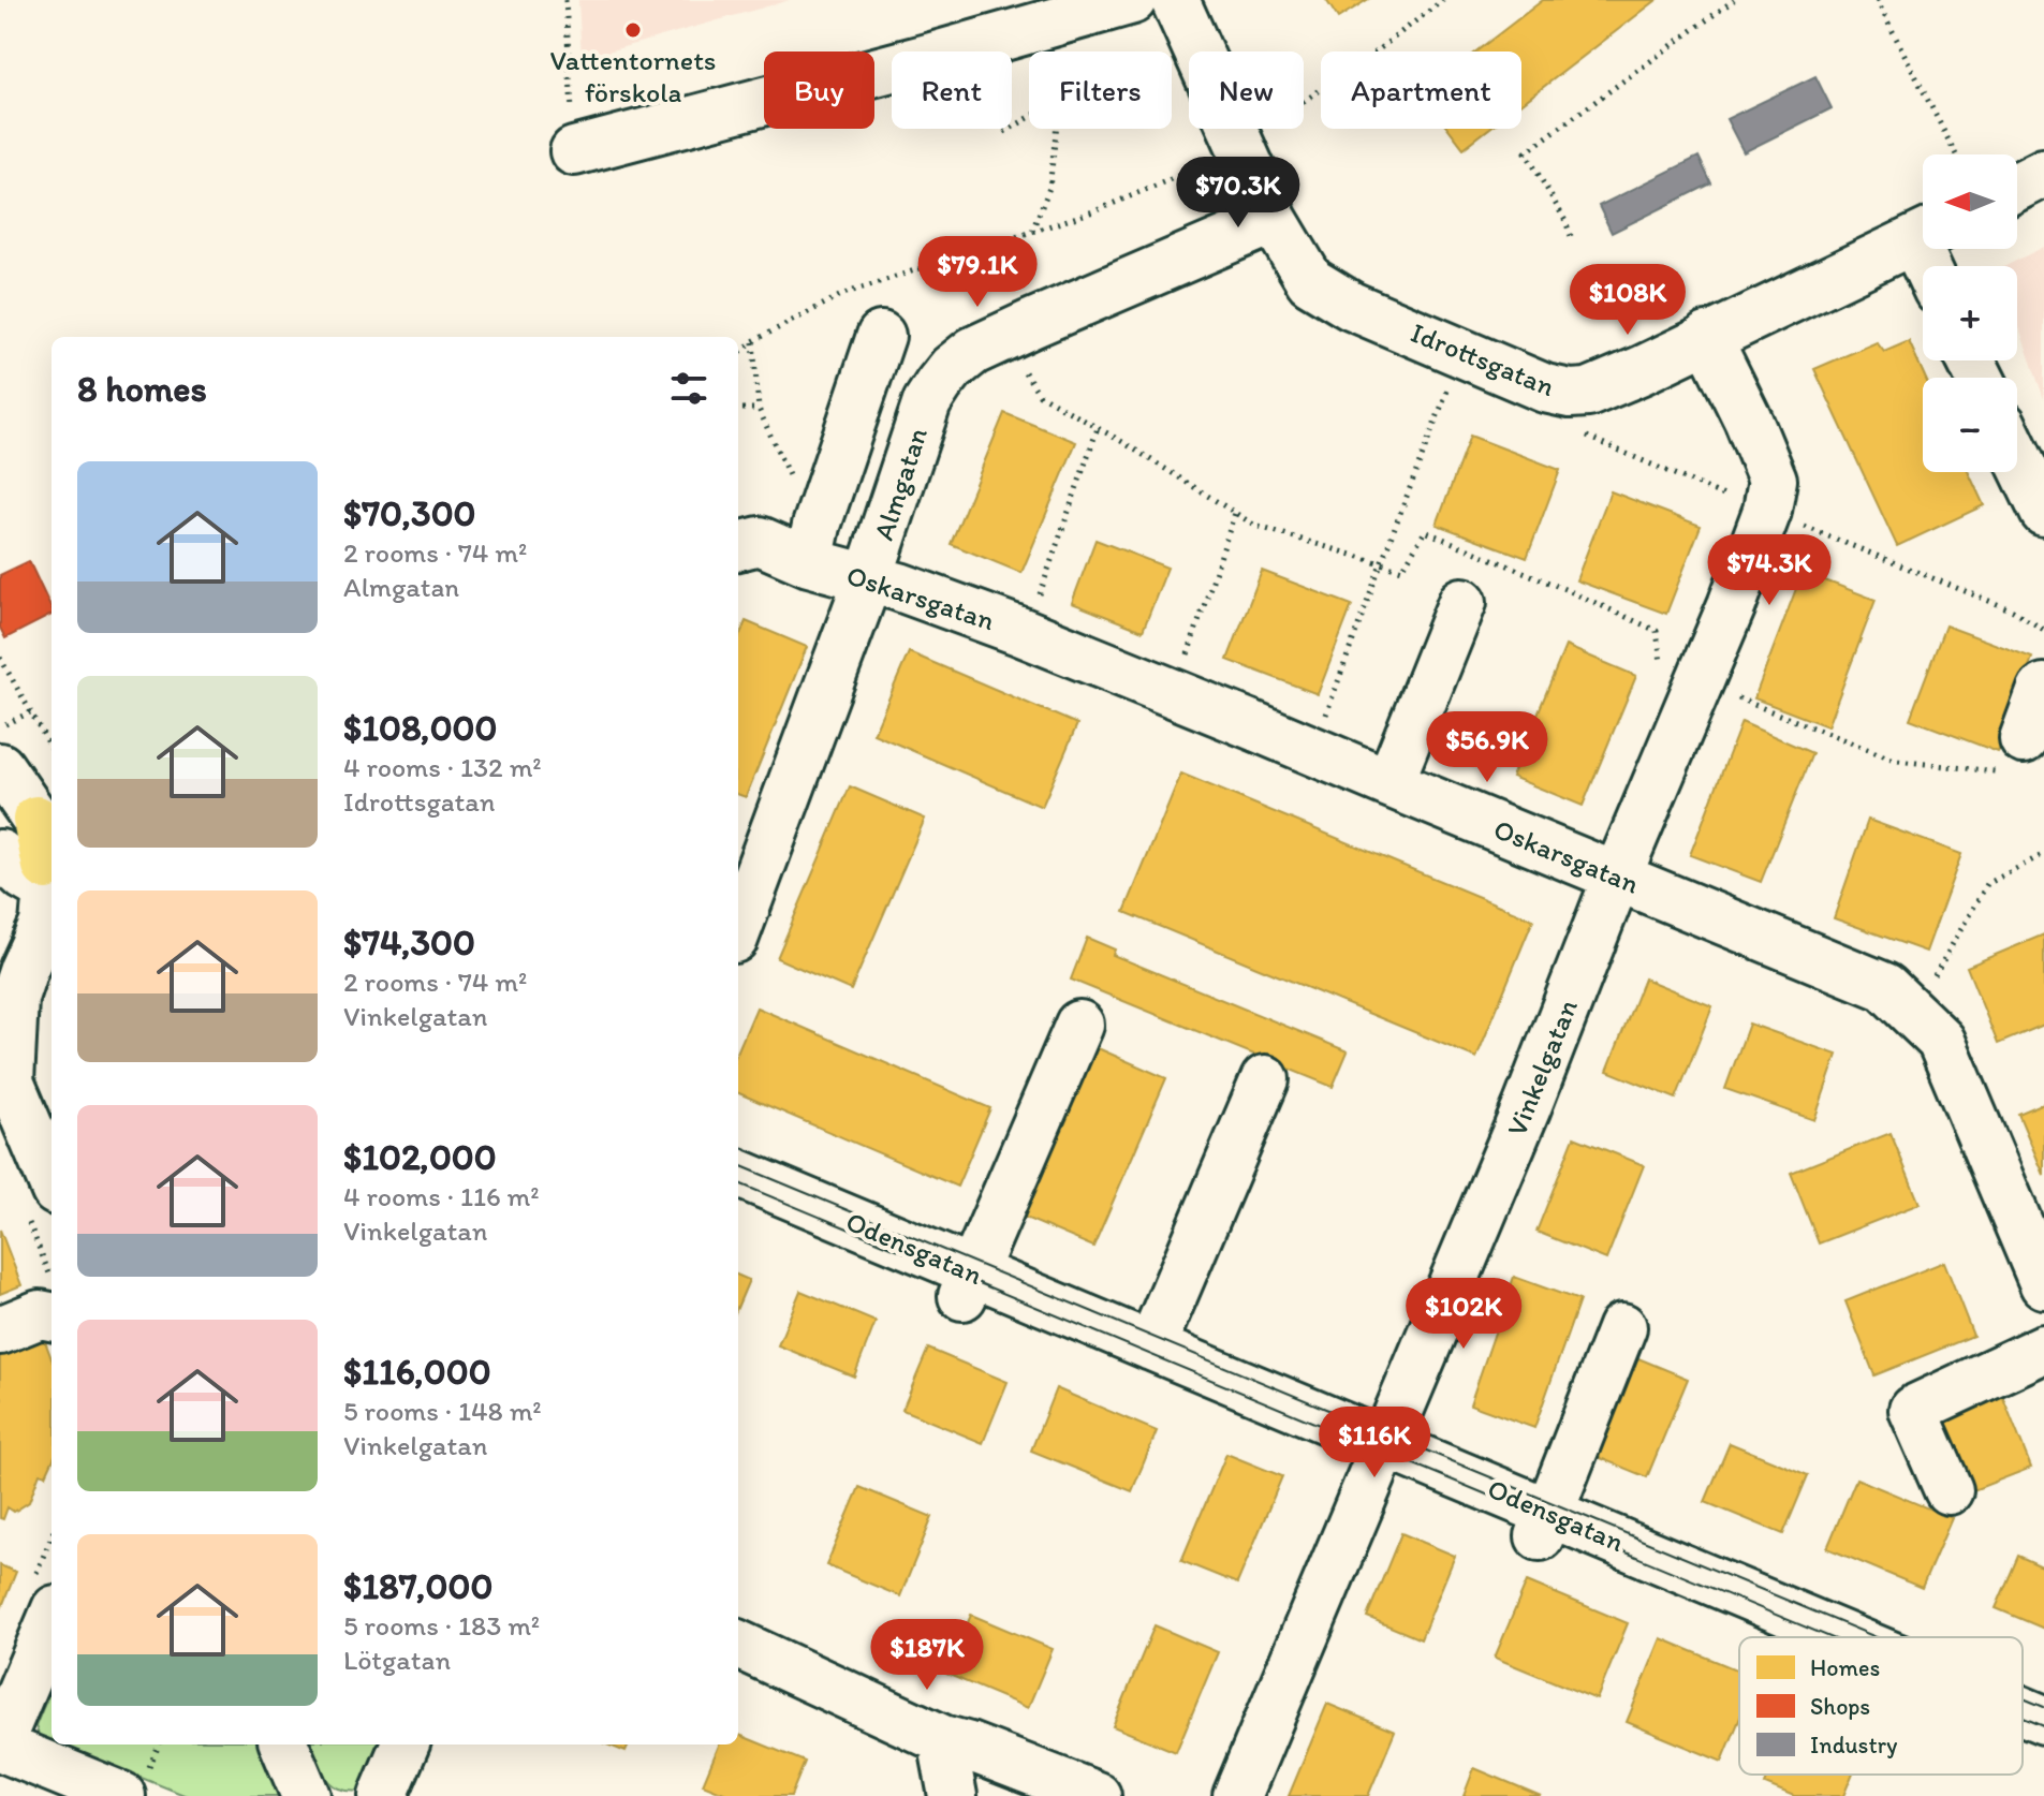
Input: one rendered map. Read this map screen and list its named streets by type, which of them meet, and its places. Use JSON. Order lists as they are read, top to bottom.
{
  "streets": {
    "street": [
      "Idrottsgatan",
      "Almgatan",
      "Oskarsgatan",
      "Vinkelgatan",
      "Odensgatan"
    ]
  },
  "crossings": [
    ["Idrottsgatan", "Almgatan"],
    ["Idrottsgatan", "Vinkelgatan"],
    ["Almgatan", "Oskarsgatan"],
    ["Oskarsgatan", "Vinkelgatan"],
    ["Vinkelgatan", "Odensgatan"]
  ],
  "places": ["Vattentornets förskola"],
  "legend": ["Homes", "Shops", "Industry"],
  "north": "left",
  "page": {
    "chip": [
      "Buy",
      "Rent",
      "Filters",
      "New",
      "Apartment"
    ],
    "map_buttons": ["+", "−"],
    "price": [
      "$70.3K",
      "$79.1K",
      "$108K",
      "$74.3K",
      "$56.9K",
      "$102K",
      "$116K",
      "$187K"
    ],
    "heading": "8 homes",
    "list": [
      {
        "name": "$70,300",
        "note": "2 rooms · 74 m² · Almgatan"
      },
      {
        "name": "$108,000",
        "note": "4 rooms · 132 m² · Idrottsgatan"
      },
      {
        "name": "$74,300",
        "note": "2 rooms · 74 m² · Vinkelgatan"
      },
      {
        "name": "$102,000",
        "note": "4 rooms · 116 m² · Vinkelgatan"
      },
      {
        "name": "$116,000",
        "note": "5 rooms · 148 m² · Vinkelgatan"
      },
      {
        "name": "$187,000",
        "note": "5 rooms · 183 m² · Lötgatan"
      }
    ]
  }
}
